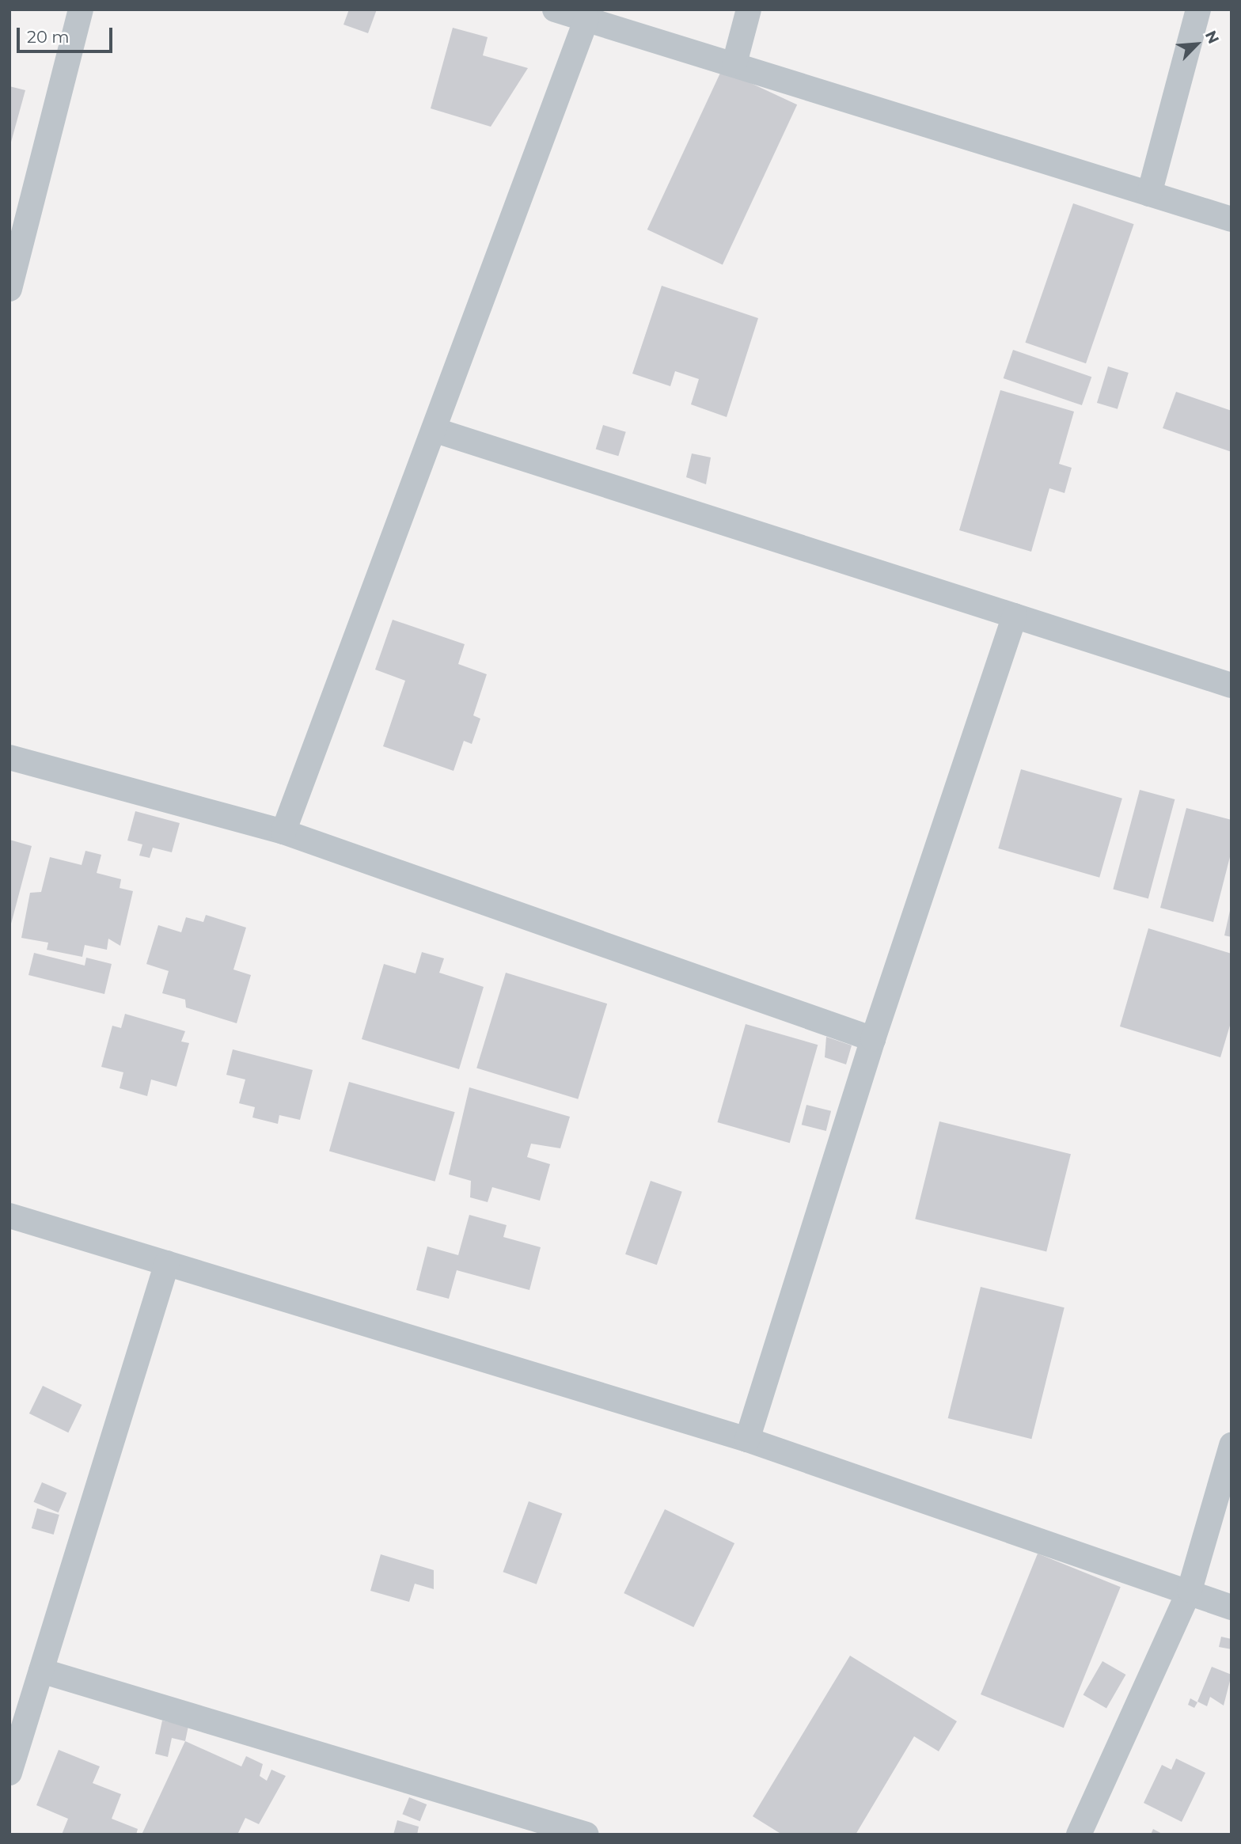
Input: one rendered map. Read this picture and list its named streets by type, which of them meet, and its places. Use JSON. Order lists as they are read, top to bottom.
{
  "scale_bar": "20 m",
  "north": "top right"
}
